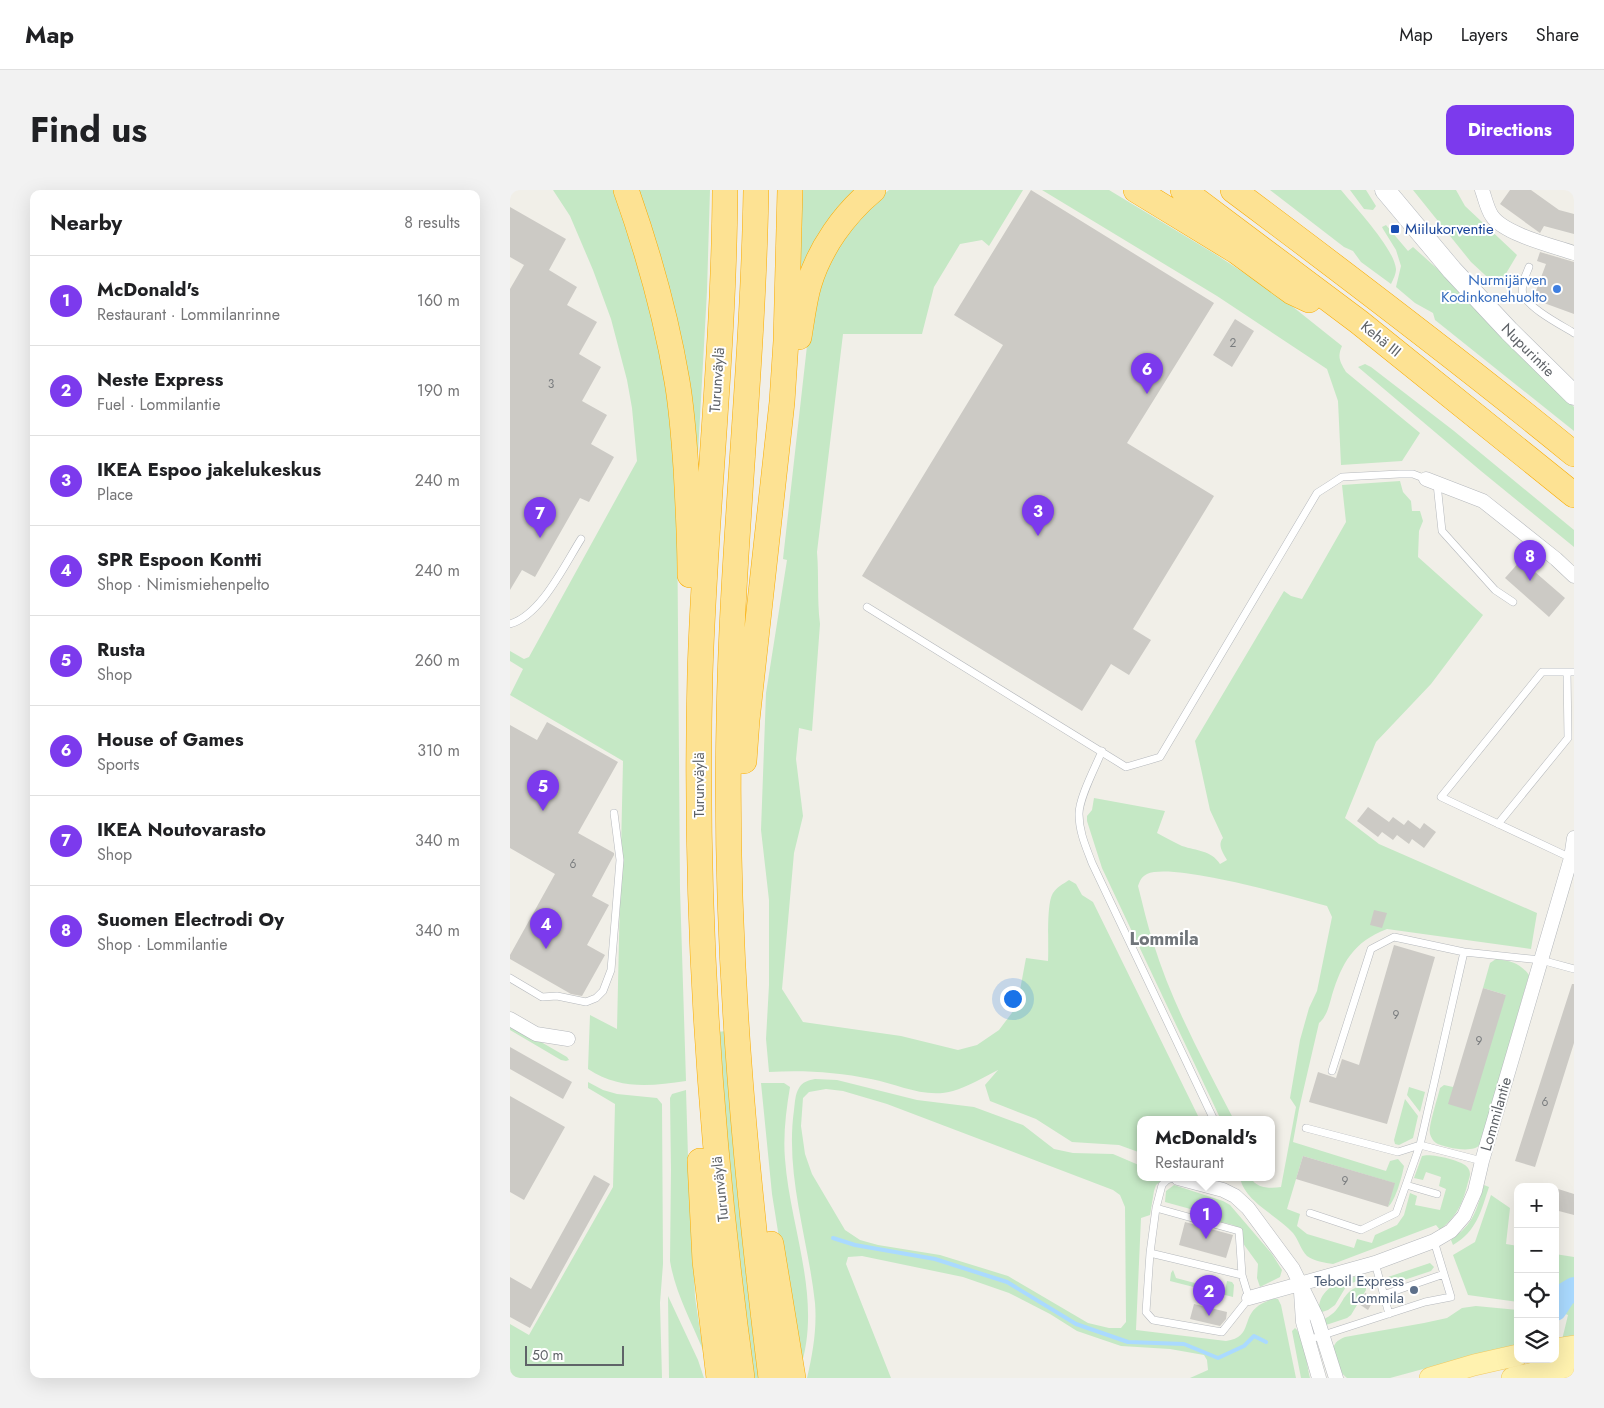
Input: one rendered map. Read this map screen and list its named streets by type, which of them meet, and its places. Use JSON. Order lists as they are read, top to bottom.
{
  "streets": {
    "highway": ["Kehä III", "Turunväylä"],
    "main road": ["Nupurintie"],
    "street": ["Lommilantie"]
  },
  "districts": ["Lommila"],
  "places": {
    "transit": ["Miilukorventie"],
    "other": ["Nurmijärven Kodinkonehuolto", "Teboil Express Lommila"]
  },
  "house_numbers": [
    "2",
    "3",
    "6",
    "9",
    "9",
    "6",
    "9"
  ],
  "scale_bar": "50 m",
  "page": {
    "header": "Map",
    "nav": ["Map", "Layers", "Share"],
    "title": "Find us",
    "buttons": "Directions",
    "heading": ["Nearby", "8 results"],
    "list": [
      {
        "mark": "1",
        "name": "McDonald's",
        "note": "Restaurant · Lommilanrinne",
        "value": "160 m"
      },
      {
        "mark": "2",
        "name": "Neste Express",
        "note": "Fuel · Lommilantie",
        "value": "190 m"
      },
      {
        "mark": "3",
        "name": "IKEA Espoo jakelukeskus",
        "note": "Place",
        "value": "240 m"
      },
      {
        "mark": "4",
        "name": "SPR Espoon Kontti",
        "note": "Shop · Nimismiehenpelto",
        "value": "240 m"
      },
      {
        "mark": "5",
        "name": "Rusta",
        "note": "Shop",
        "value": "260 m"
      },
      {
        "mark": "6",
        "name": "House of Games",
        "note": "Sports",
        "value": "310 m"
      },
      {
        "mark": "7",
        "name": "IKEA Noutovarasto",
        "note": "Shop",
        "value": "340 m"
      },
      {
        "mark": "8",
        "name": "Suomen Electrodi Oy",
        "note": "Shop · Lommilantie",
        "value": "340 m"
      }
    ],
    "pins": [
      "6",
      "3",
      "7",
      "8",
      "5",
      "4",
      "1",
      "2"
    ],
    "popup": ["McDonald's", "Restaurant"],
    "map_buttons": ["+", "−"],
    "scale": "50 m"
  }
}
